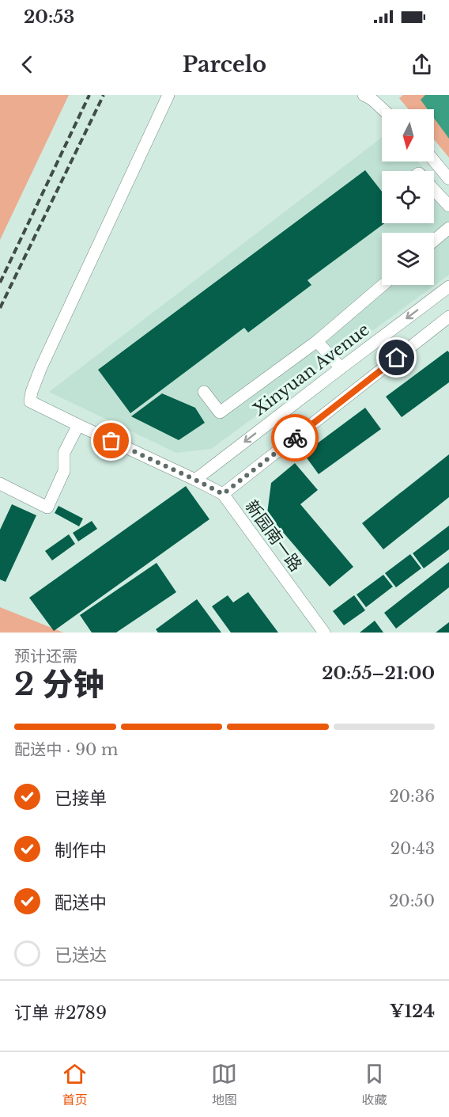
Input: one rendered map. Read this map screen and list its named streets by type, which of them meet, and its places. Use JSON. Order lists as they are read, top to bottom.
{
  "streets": {
    "street": ["Xinyuan Avenue", "新园南一路"]
  },
  "crossings": [
    ["Xinyuan Avenue", "新园南一路"]
  ],
  "north": "bottom",
  "page": {
    "status": "20:53",
    "header": "Parcelo",
    "heading": ["2 分钟", "预计还需", "20:55–21:00"],
    "panel": ["订单 #2789", "¥124"],
    "bar": "配送中 · 90 m",
    "list": [
      ["已接单", "20:36"],
      ["制作中", "20:43"],
      ["配送中", "20:50"],
      "已送达"
    ],
    "tabs": ["首页", "地图", "收藏"]
  }
}
